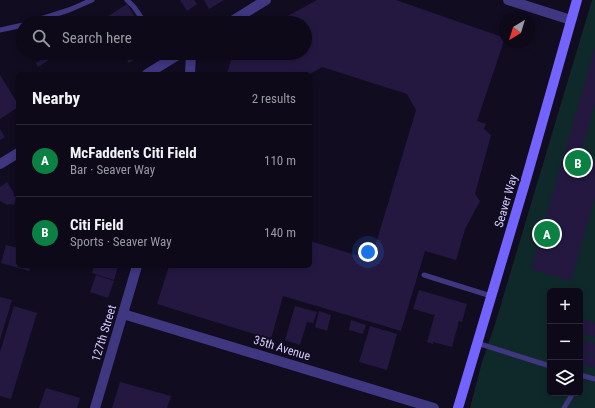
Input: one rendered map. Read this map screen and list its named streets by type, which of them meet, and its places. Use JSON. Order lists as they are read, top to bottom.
{
  "streets": {
    "main road": ["Seaver Way"],
    "street": ["127th Street", "35th Avenue"]
  },
  "crossings": [
    ["127th Street", "35th Avenue"]
  ],
  "north": "bottom left",
  "page": {
    "search": "Search here",
    "heading": ["Nearby", "2 results"],
    "list": [
      {
        "mark": "A",
        "name": "McFadden's Citi Field",
        "note": "Bar · Seaver Way",
        "value": "110 m"
      },
      {
        "mark": "B",
        "name": "Citi Field",
        "note": "Sports · Seaver Way",
        "value": "140 m"
      }
    ],
    "pins": ["B", "A"],
    "map_buttons": ["+", "−"]
  }
}
